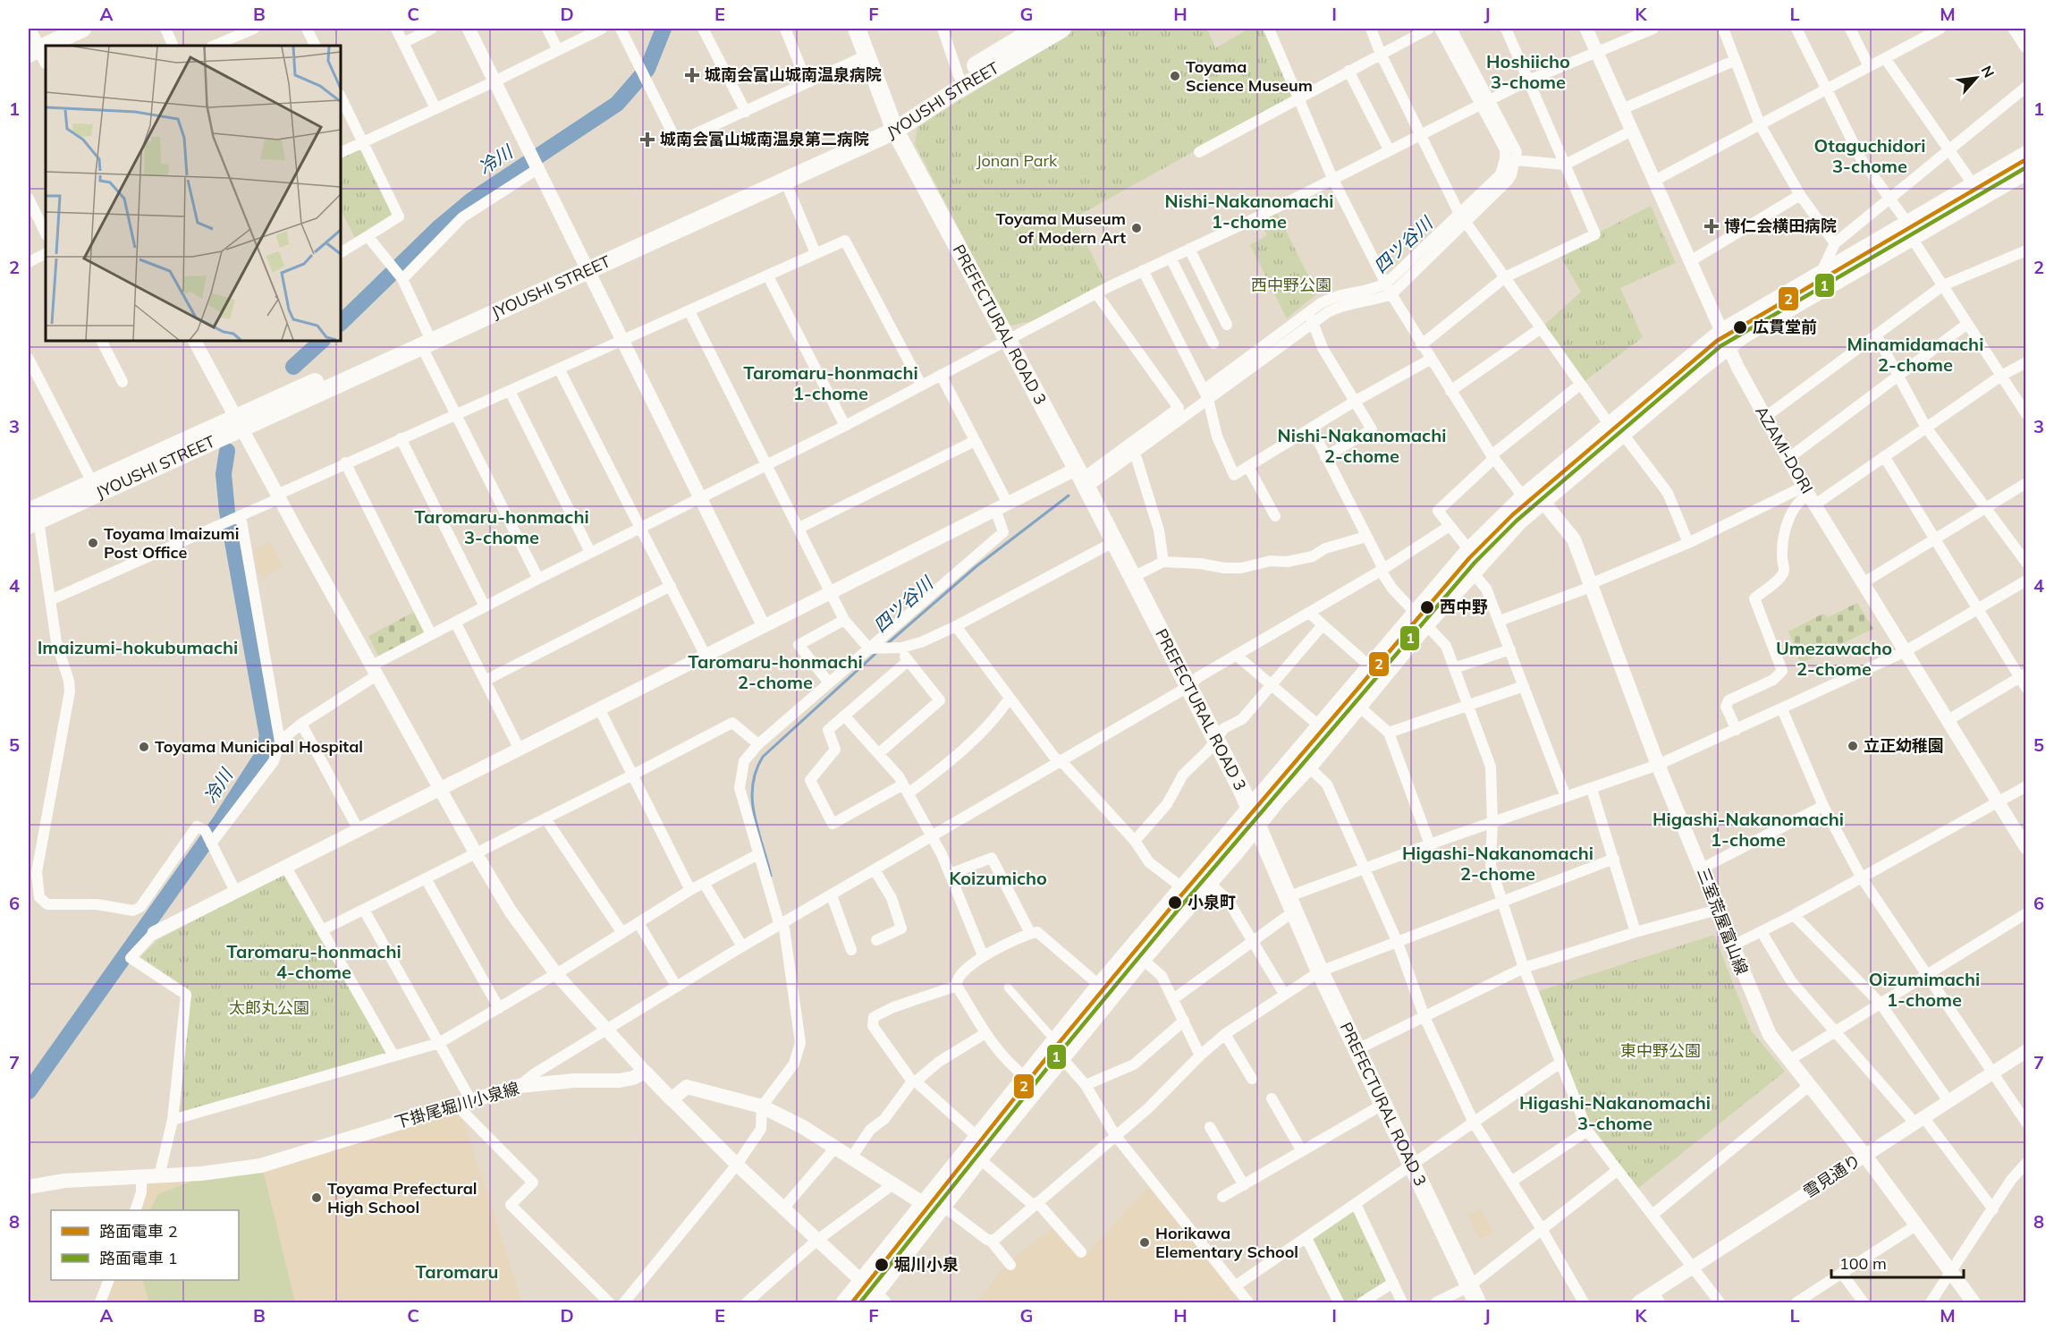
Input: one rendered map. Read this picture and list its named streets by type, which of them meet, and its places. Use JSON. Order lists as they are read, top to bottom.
{
  "streets": {
    "main road": [
      "JYOUSHI STREET",
      "PREFECTURAL ROAD 3",
      "三室荒屋富山線",
      "下掛尾堀川小泉線"
    ],
    "street": ["AZAMI-DORI", "雪見通り"]
  },
  "crossings": [
    ["JYOUSHI STREET", "PREFECTURAL ROAD 3"],
    ["三室荒屋富山線", "雪見通り"]
  ],
  "districts": [
    "Hoshiicho 3-chome",
    "Otaguchidori 3-chome",
    "Nishi-Nakanomachi 1-chome",
    "Minamidamachi 2-chome",
    "Taromaru-honmachi 1-chome",
    "Nishi-Nakanomachi 2-chome",
    "Taromaru-honmachi 3-chome",
    "Imaizumi-hokubumachi",
    "Umezawacho 2-chome",
    "Taromaru-honmachi 2-chome",
    "Higashi-Nakanomachi 1-chome",
    "Higashi-Nakanomachi 2-chome",
    "Koizumicho",
    "Taromaru-honmachi 4-chome",
    "Oizumimachi 1-chome",
    "Higashi-Nakanomachi 3-chome",
    "Taromaru"
  ],
  "water": ["冷川", "四ツ谷川"],
  "parks": [
    "Jonan Park",
    "西中野公園",
    "太郎丸公園",
    "東中野公園"
  ],
  "places": {
    "health": ["城南会富山城南温泉病院", "城南会富山城南温泉第二病院", "博仁会横田病院"],
    "other": [
      "Toyama Science Museum",
      "Toyama Museum of Modern Art",
      "広貫堂前",
      "Toyama Imaizumi Post Office",
      "西中野",
      "立正幼稚園",
      "Toyama Municipal Hospital",
      "小泉町",
      "Toyama Prefectural High School",
      "Horikawa Elementary School",
      "堀川小泉"
    ]
  },
  "lines": ["tram line 2", "tram line 1"],
  "legend": ["路面電車 2", "路面電車 1"],
  "scale_bar": "100 m",
  "north": "top right",
  "grid": {
    "columns": [
      "A",
      "B",
      "C",
      "D",
      "E",
      "F",
      "G",
      "H",
      "I",
      "J",
      "K",
      "L",
      "M"
    ],
    "rows": [
      "1",
      "2",
      "3",
      "4",
      "5",
      "6",
      "7",
      "8"
    ]
  }
}
